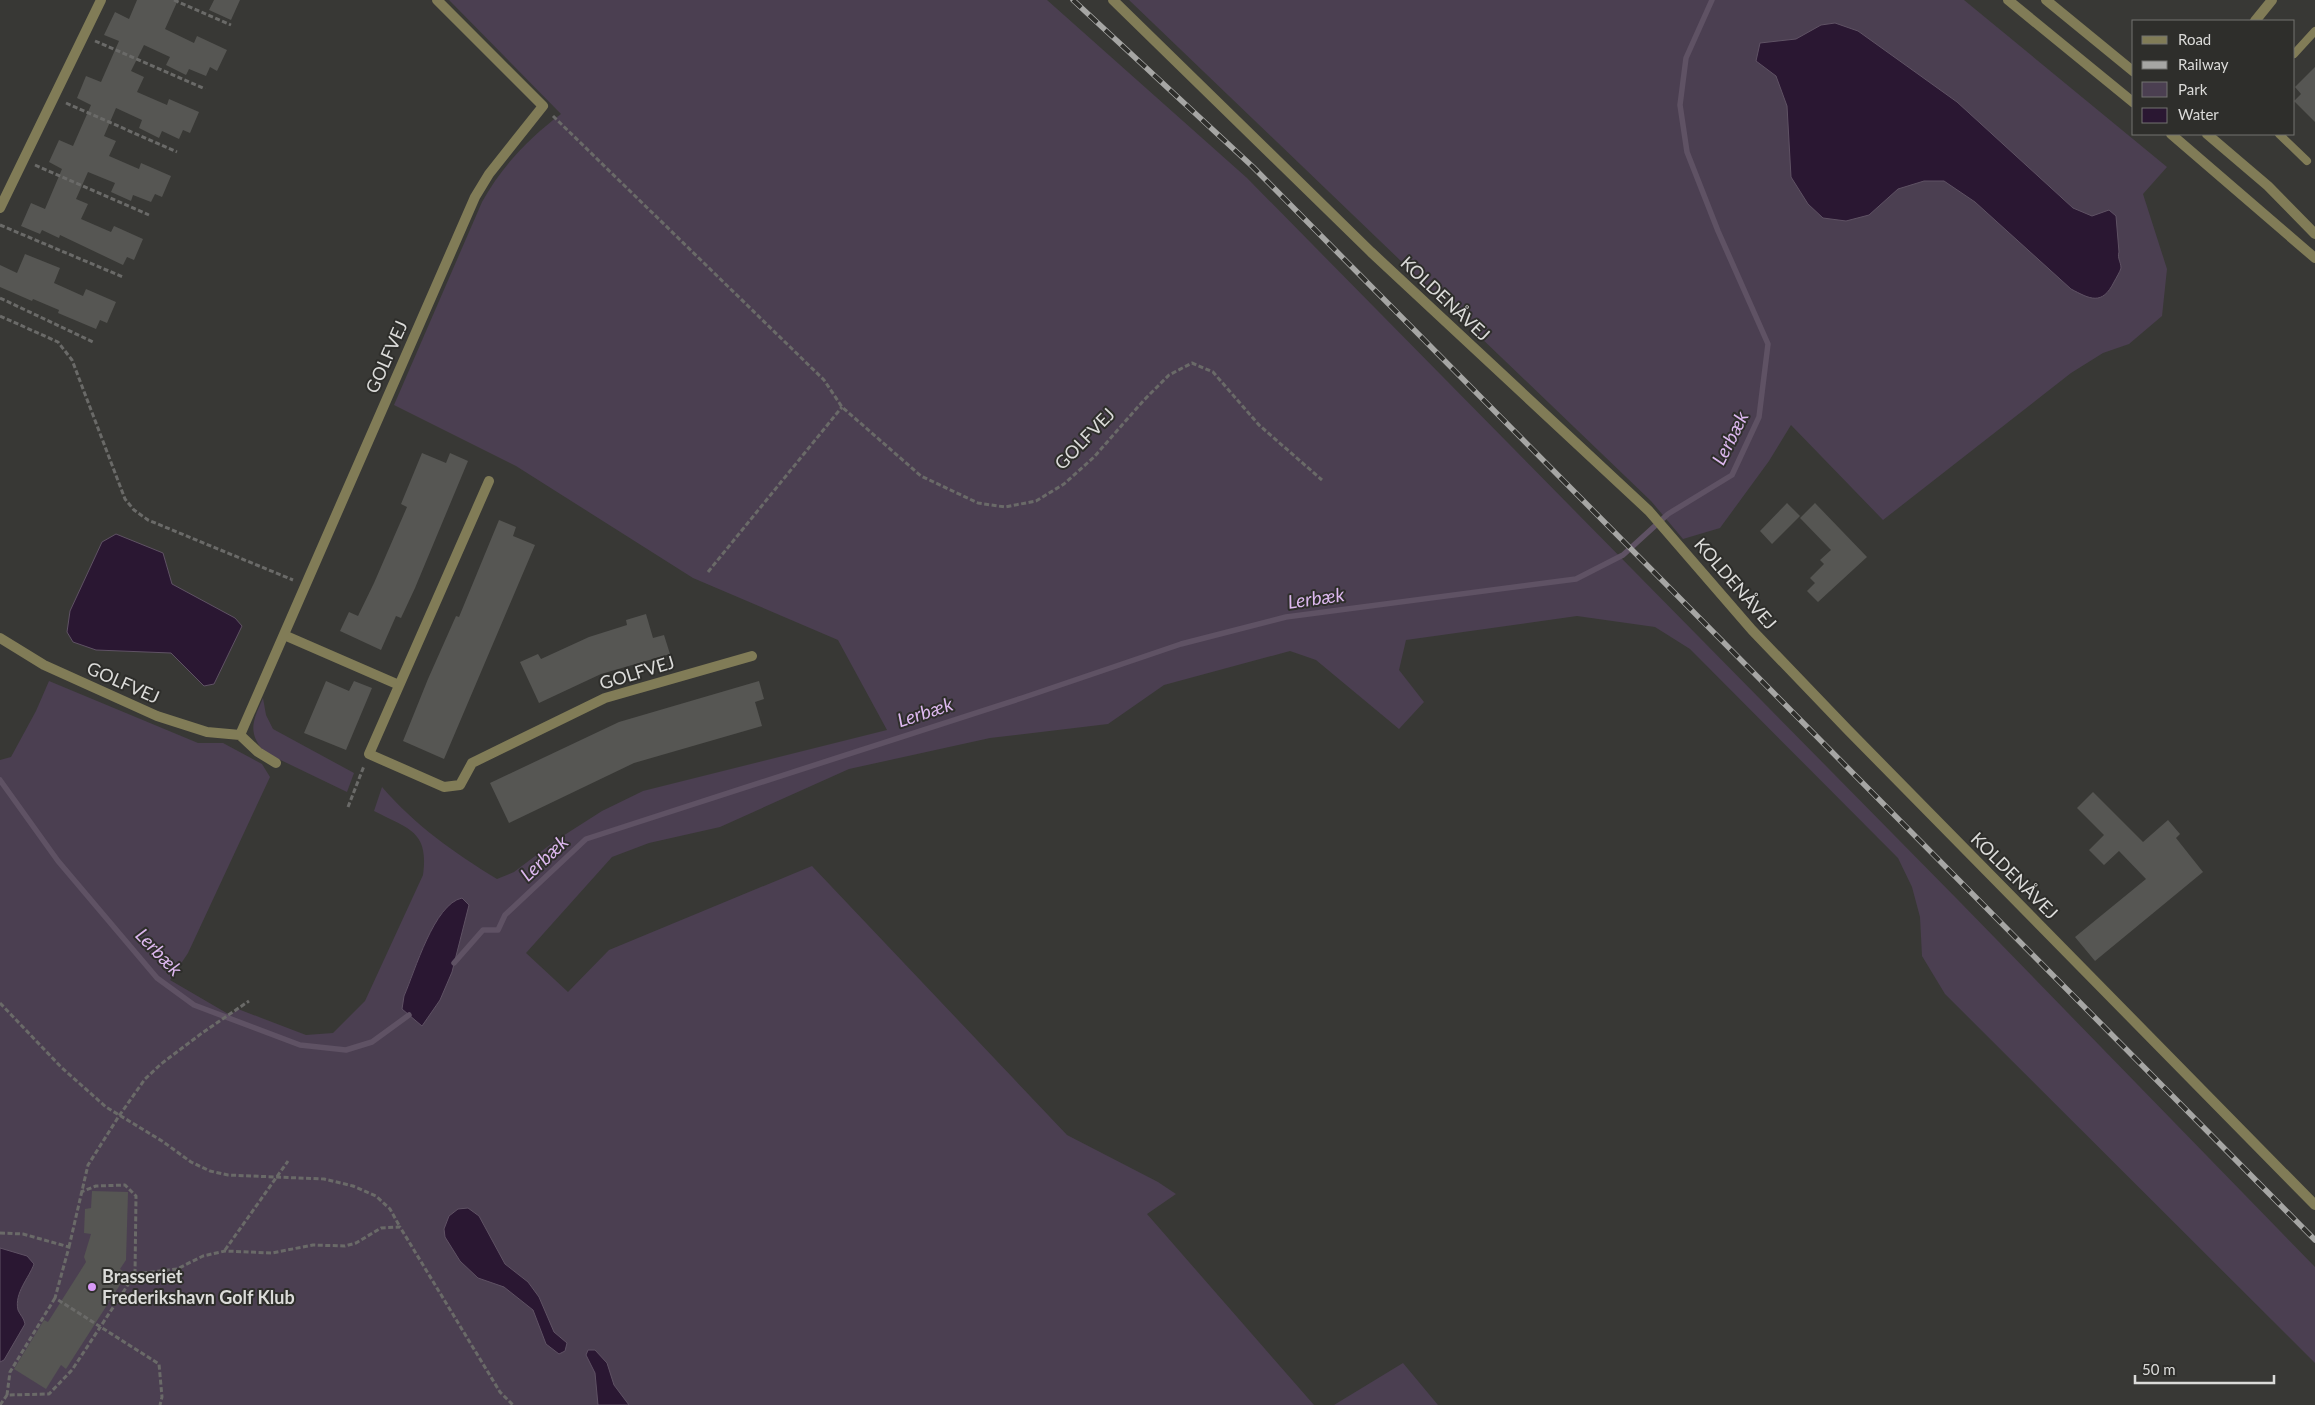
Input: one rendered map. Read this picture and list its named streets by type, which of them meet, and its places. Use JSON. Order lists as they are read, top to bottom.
{
  "streets": {
    "street": ["KOLDENÅVEJ", "GOLFVEJ"]
  },
  "water": ["Lerbæk"],
  "places": ["Brasseriet Frederikshavn Golf Klub"],
  "legend": [
    "Road",
    "Railway",
    "Park",
    "Water"
  ],
  "scale_bar": "50 m"
}
